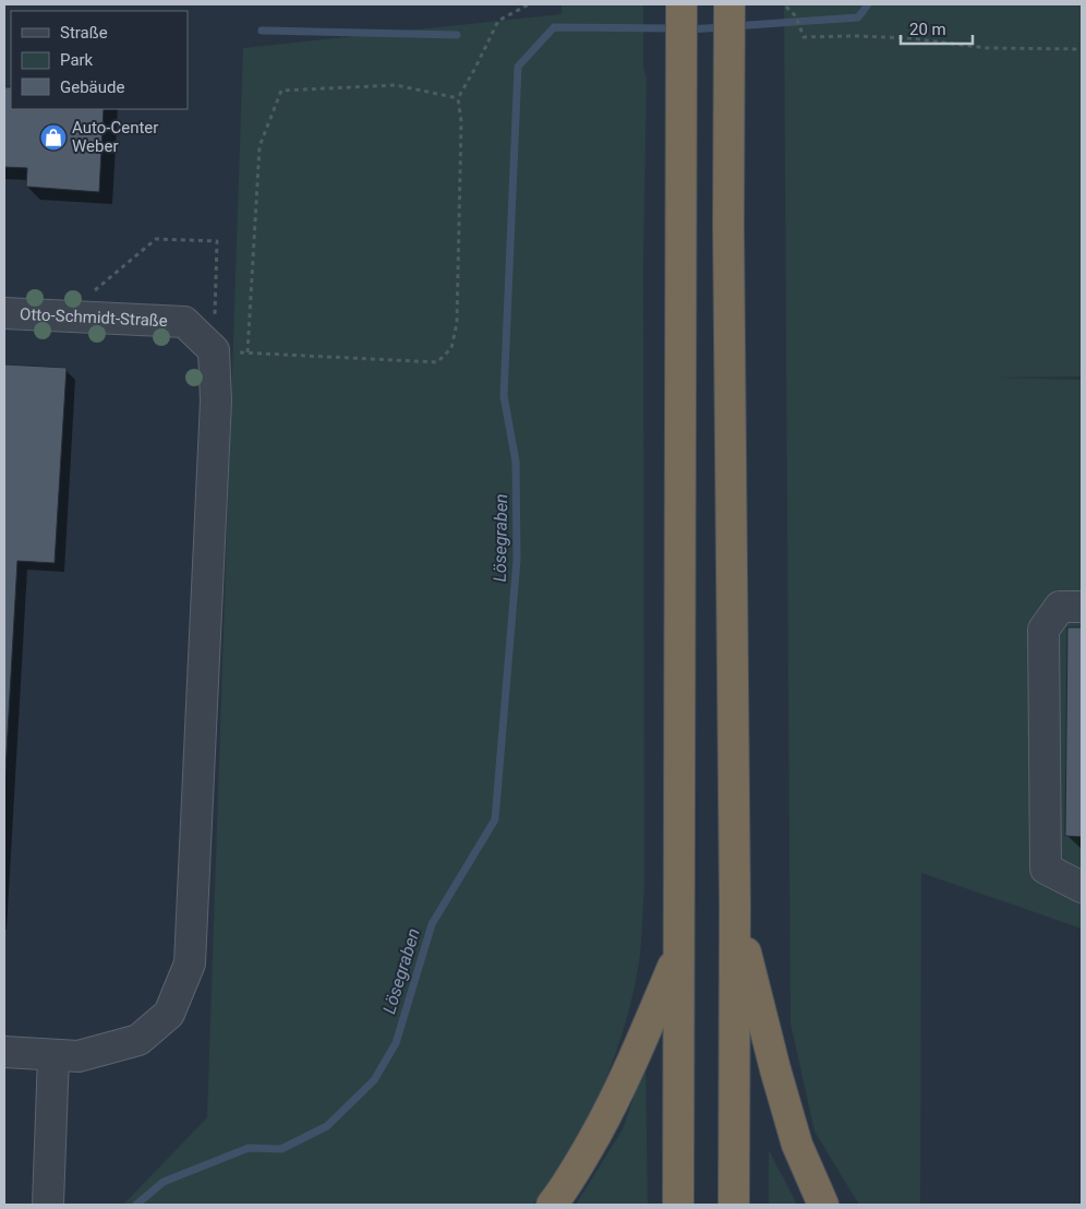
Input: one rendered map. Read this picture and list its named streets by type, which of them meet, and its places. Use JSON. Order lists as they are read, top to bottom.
{
  "streets": {
    "street": ["Otto-Schmidt-Straße"]
  },
  "water": ["Lösegraben"],
  "places": {
    "shop": ["Auto-Center Weber"]
  },
  "legend": ["Straße", "Park", "Gebäude"],
  "scale_bar": "20 m"
}
